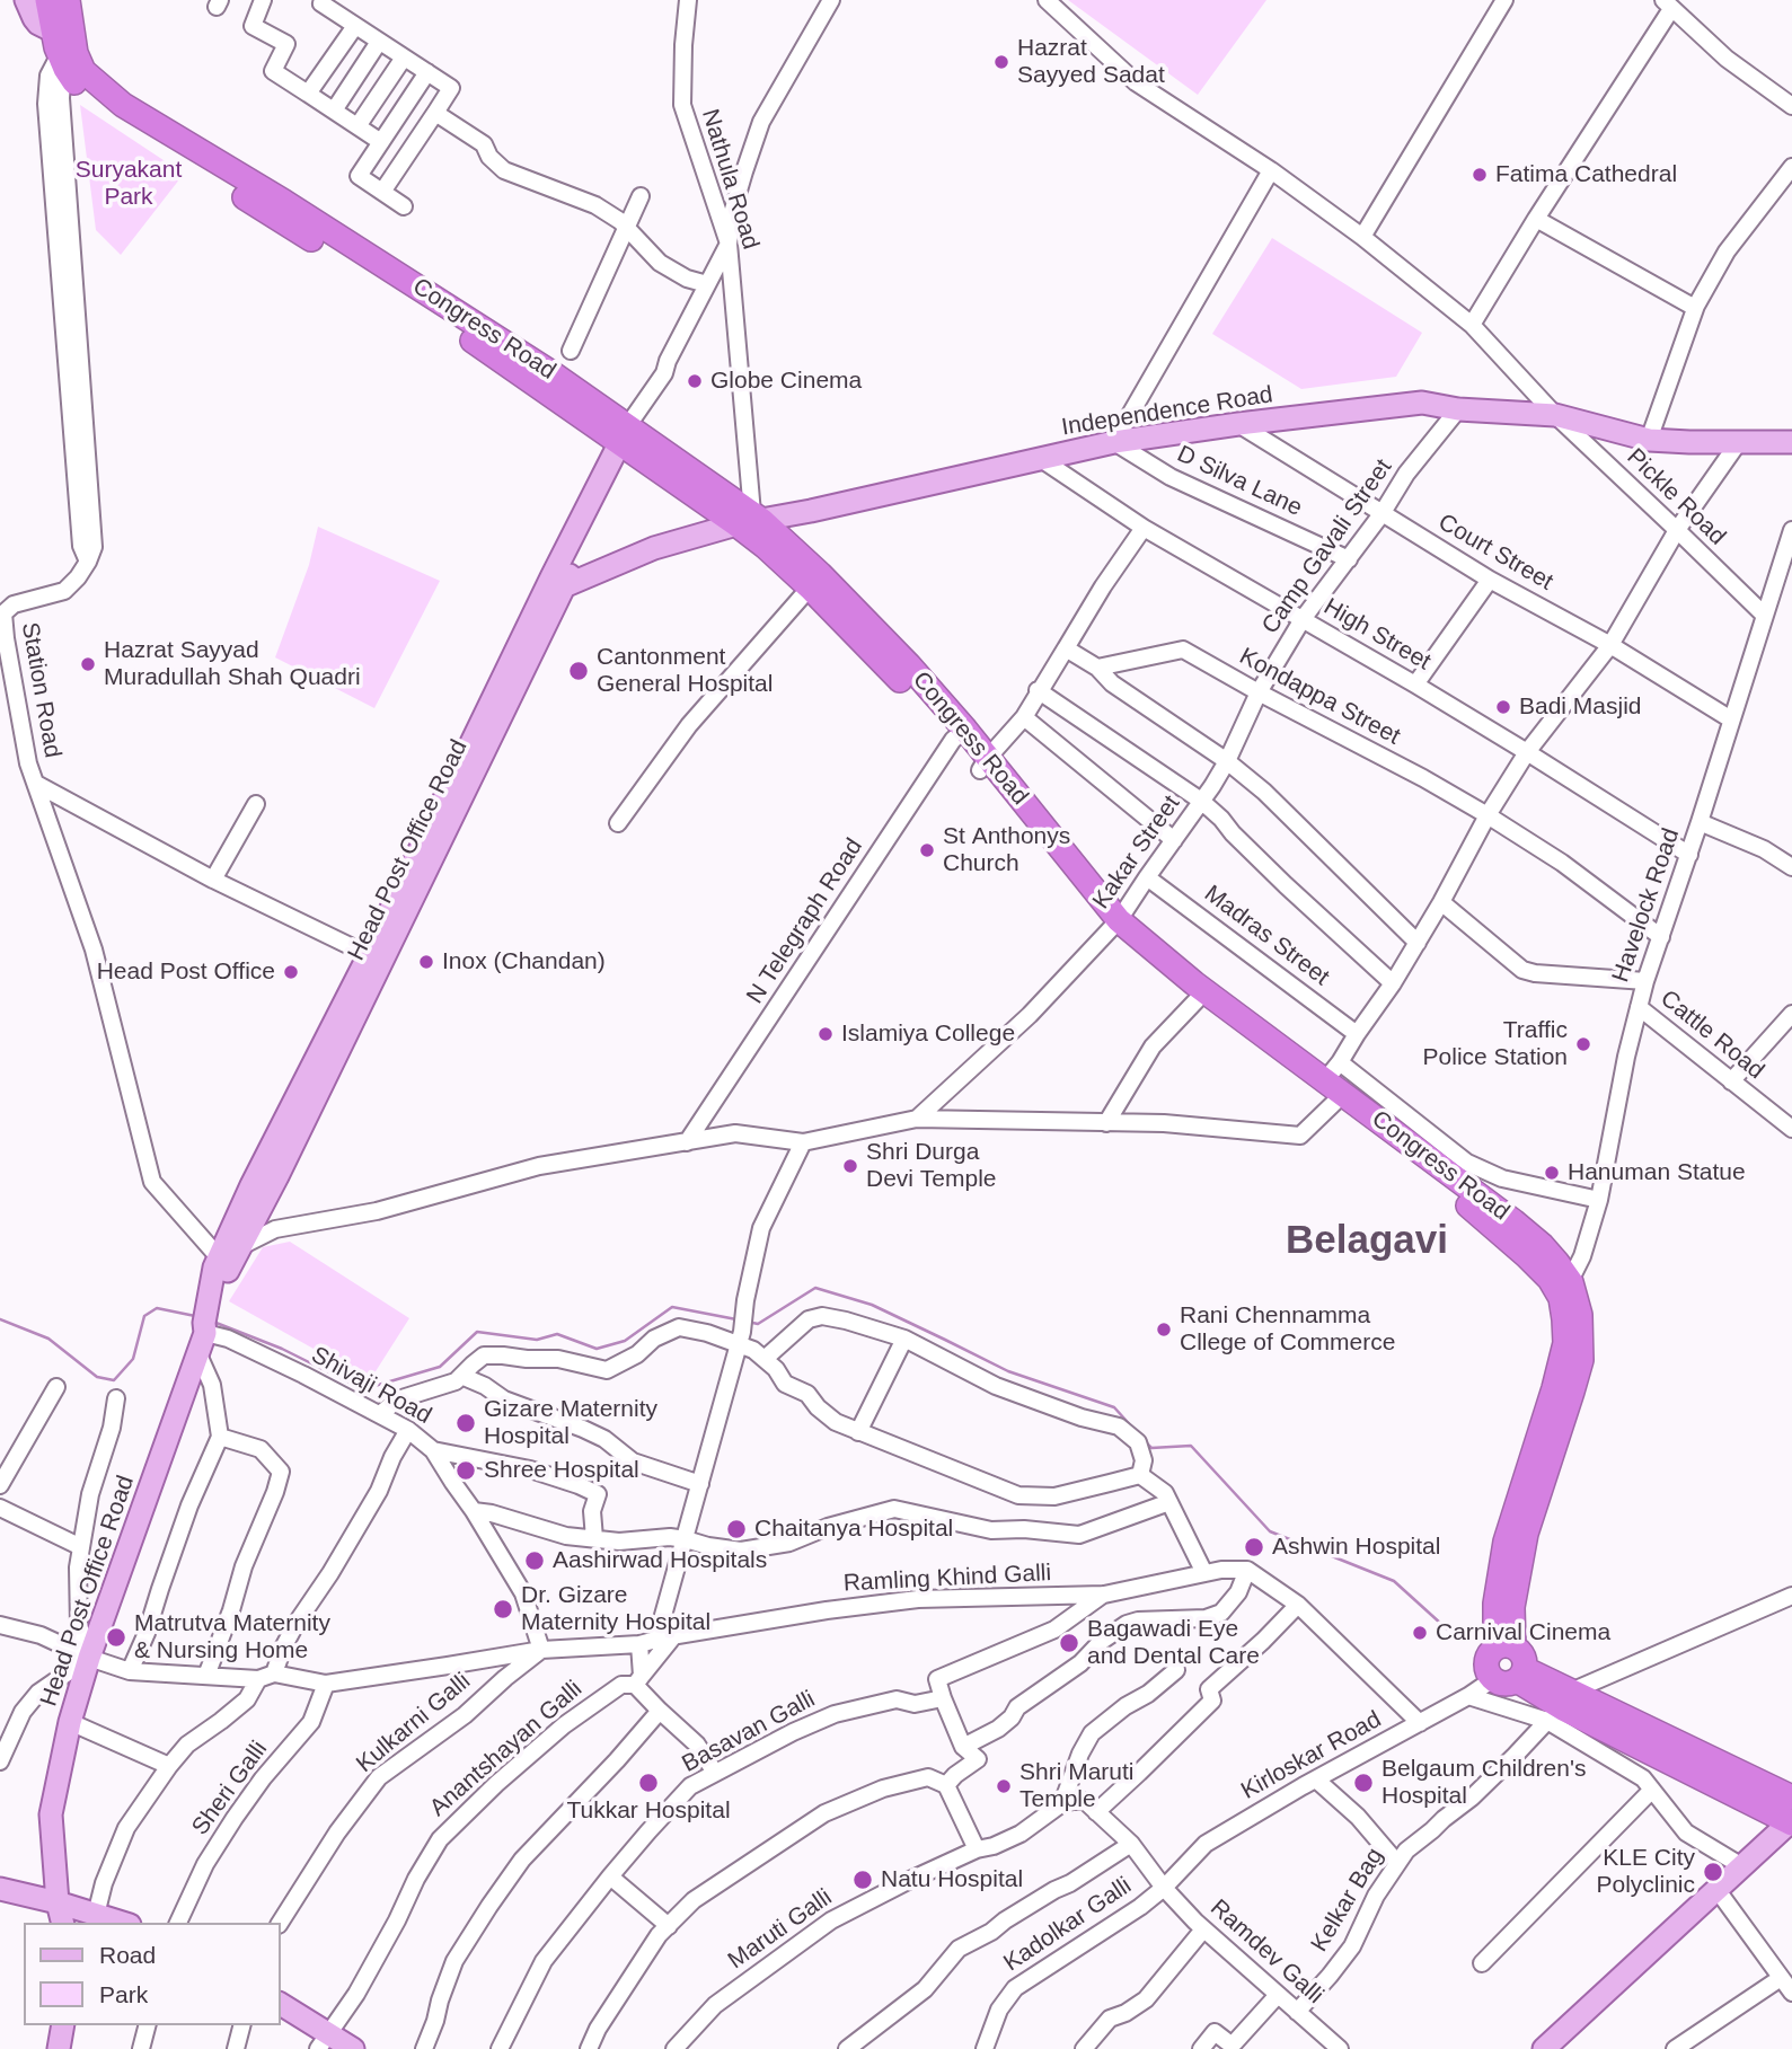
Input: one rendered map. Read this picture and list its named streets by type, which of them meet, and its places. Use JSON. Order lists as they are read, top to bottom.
{
  "streets": {
    "highway": ["Congress Road"],
    "main road": ["Independence Road", "Head Post Office Road"],
    "street": [
      "Nathula Road",
      "D Silva Lane",
      "Pickle Road",
      "Camp Gavali Street",
      "Court Street",
      "High Street",
      "Station Road",
      "Kondappa Street",
      "Kakar Street",
      "Havelock Road",
      "N Telegraph Road",
      "Madras Street",
      "Cattle Road",
      "Shivaji Road",
      "Ramling Khind Galli",
      "Kulkarni Galli",
      "Basavan Galli",
      "Anantshayan Galli",
      "Kirloskar Road",
      "Sheri Galli",
      "Kelkar Bag",
      "Kadolkar Galli",
      "Maruti Galli",
      "Ramdev Galli"
    ]
  },
  "crossings": [
    ["Nathula Road", "Congress Road"],
    ["Nathula Road", "Independence Road"],
    ["Congress Road", "Independence Road"],
    ["Congress Road", "Station Road"],
    ["Congress Road", "Head Post Office Road"],
    ["Congress Road", "Kakar Street"],
    ["Congress Road", "Havelock Road"],
    ["Congress Road", "N Telegraph Road"],
    ["Independence Road", "D Silva Lane"],
    ["Independence Road", "Pickle Road"],
    ["Independence Road", "Camp Gavali Street"],
    ["Independence Road", "Court Street"],
    ["Independence Road", "High Street"],
    ["Independence Road", "Head Post Office Road"],
    ["D Silva Lane", "Camp Gavali Street"],
    ["Pickle Road", "Havelock Road"],
    ["Camp Gavali Street", "Court Street"],
    ["Camp Gavali Street", "High Street"],
    ["Camp Gavali Street", "Kondappa Street"],
    ["Camp Gavali Street", "Kakar Street"],
    ["Court Street", "Havelock Road"],
    ["High Street", "Havelock Road"],
    ["Station Road", "Head Post Office Road"],
    ["Kondappa Street", "Havelock Road"],
    ["Head Post Office Road", "Shivaji Road"],
    ["Head Post Office Road", "Ramling Khind Galli"],
    ["Kakar Street", "Madras Street"],
    ["Havelock Road", "Cattle Road"],
    ["Shivaji Road", "Ramling Khind Galli"],
    ["Shivaji Road", "Kulkarni Galli"],
    ["Ramling Khind Galli", "Kulkarni Galli"],
    ["Ramling Khind Galli", "Sheri Galli"],
    ["Kirloskar Road", "Kadolkar Galli"],
    ["Kirloskar Road", "Ramdev Galli"],
    ["Kelkar Bag", "Ramdev Galli"],
    ["Kadolkar Galli", "Ramdev Galli"]
  ],
  "districts": ["Belagavi"],
  "parks": ["Suryakant Park"],
  "places": [
    "Hazrat Sayyed Sadat",
    "Fatima Cathedral",
    "Globe Cinema",
    "Hazrat Sayyad Muradullah Shah Quadri",
    "Cantonment General Hospital",
    "Badi Masjid",
    "St Anthonys Church",
    "Inox (Chandan)",
    "Head Post Office",
    "Islamiya College",
    "Traffic Police Station",
    "Shri Durga Devi Temple",
    "Hanuman Statue",
    "Rani Chennamma Cllege of Commerce",
    "Gizare Maternity Hospital",
    "Shree Hospital",
    "Chaitanya Hospital",
    "Ashwin Hospital",
    "Aashirwad Hospitals",
    "Dr. Gizare Maternity Hospital",
    "Carnival Cinema",
    "Matrutva Maternity & Nursing Home",
    "Bagawadi Eye and Dental Care",
    "Tukkar Hospital",
    "Belgaum Children's Hospital",
    "Shri Maruti Temple",
    "KLE City Polyclinic",
    "Natu Hospital"
  ],
  "legend": ["Road", "Park"]
}
